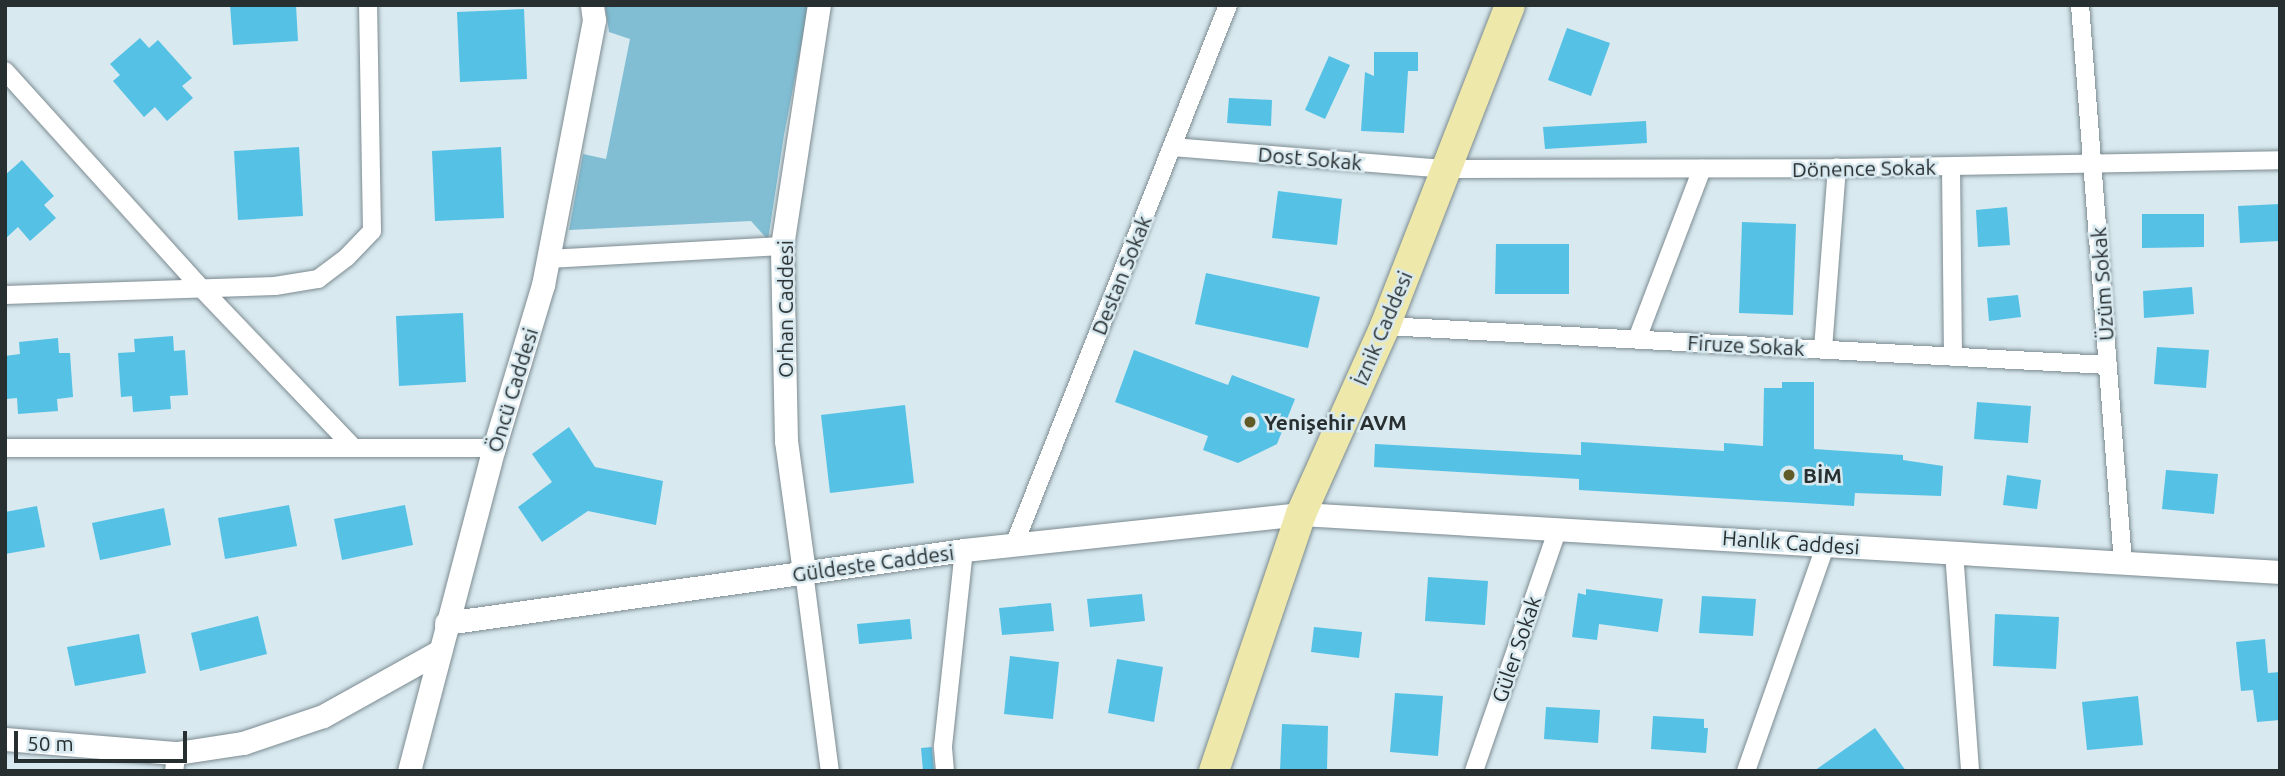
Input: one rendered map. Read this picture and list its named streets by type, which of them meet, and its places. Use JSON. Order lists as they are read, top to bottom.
{
  "streets": {
    "main road": ["İznik Caddesi"],
    "street": [
      "Dost Sokak",
      "Dönence Sokak",
      "Destan Sokak",
      "Üzüm Sokak",
      "Orhan Caddesi",
      "Firuze Sokak",
      "Öncü Caddesi",
      "Hanlık Caddesi",
      "Güldeste Caddesi",
      "Güler Sokak"
    ]
  },
  "crossings": [
    ["Dost Sokak", "Dönence Sokak"],
    ["Dost Sokak", "Destan Sokak"],
    ["Dost Sokak", "İznik Caddesi"],
    ["Dönence Sokak", "Üzüm Sokak"],
    ["Dönence Sokak", "İznik Caddesi"],
    ["Destan Sokak", "Güldeste Caddesi"],
    ["Üzüm Sokak", "Firuze Sokak"],
    ["Üzüm Sokak", "Hanlık Caddesi"],
    ["Orhan Caddesi", "Güldeste Caddesi"],
    ["İznik Caddesi", "Firuze Sokak"],
    ["İznik Caddesi", "Hanlık Caddesi"],
    ["İznik Caddesi", "Güldeste Caddesi"],
    ["Öncü Caddesi", "Güldeste Caddesi"],
    ["Hanlık Caddesi", "Güldeste Caddesi"],
    ["Hanlık Caddesi", "Güler Sokak"]
  ],
  "places": ["Yenişehir AVM", "BİM"],
  "scale_bar": "50 m"
}
